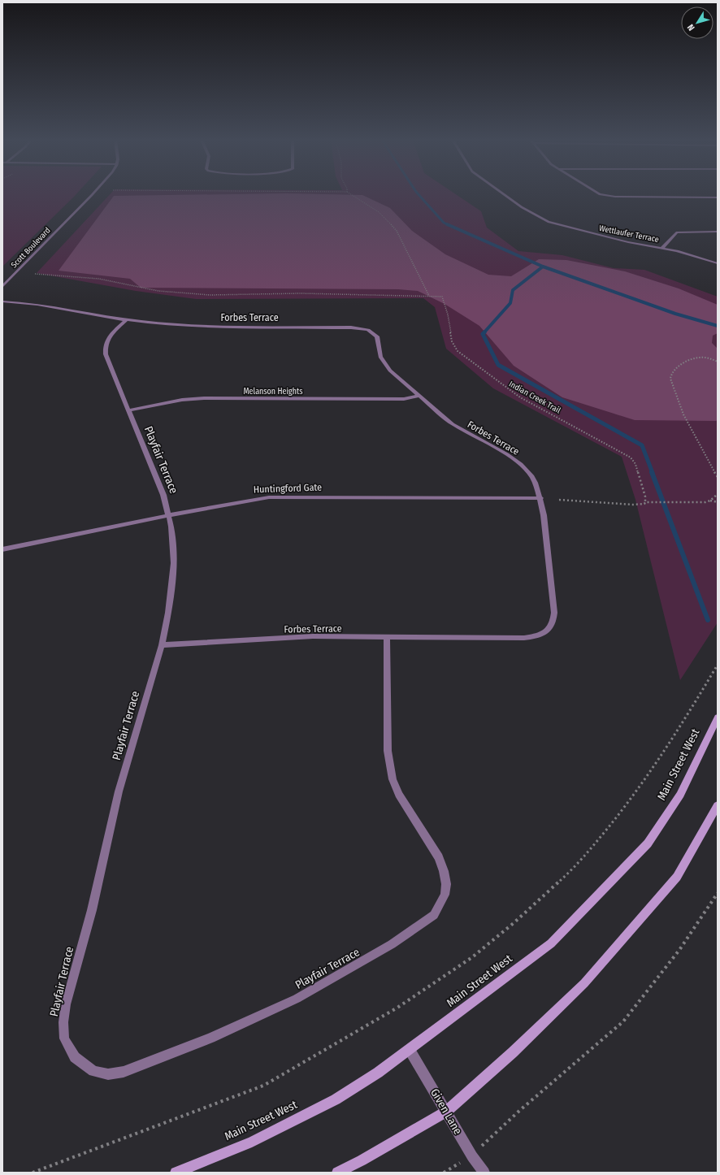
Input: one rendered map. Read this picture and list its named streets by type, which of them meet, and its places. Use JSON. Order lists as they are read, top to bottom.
{
  "streets": {
    "main road": ["Main Street West"],
    "street": [
      "Wettlaufer Terrace",
      "Scott Boulevard",
      "Forbes Terrace",
      "Melanson Heights",
      "Playfair Terrace",
      "Huntingford Gate",
      "Given Lane"
    ],
    "path": ["Indian Creek Trail"]
  },
  "crossings": [
    ["Forbes Terrace", "Melanson Heights"],
    ["Forbes Terrace", "Playfair Terrace"],
    ["Forbes Terrace", "Huntingford Gate"],
    ["Melanson Heights", "Playfair Terrace"],
    ["Playfair Terrace", "Huntingford Gate"],
    ["Main Street West", "Given Lane"]
  ],
  "north": "bottom left"
}
